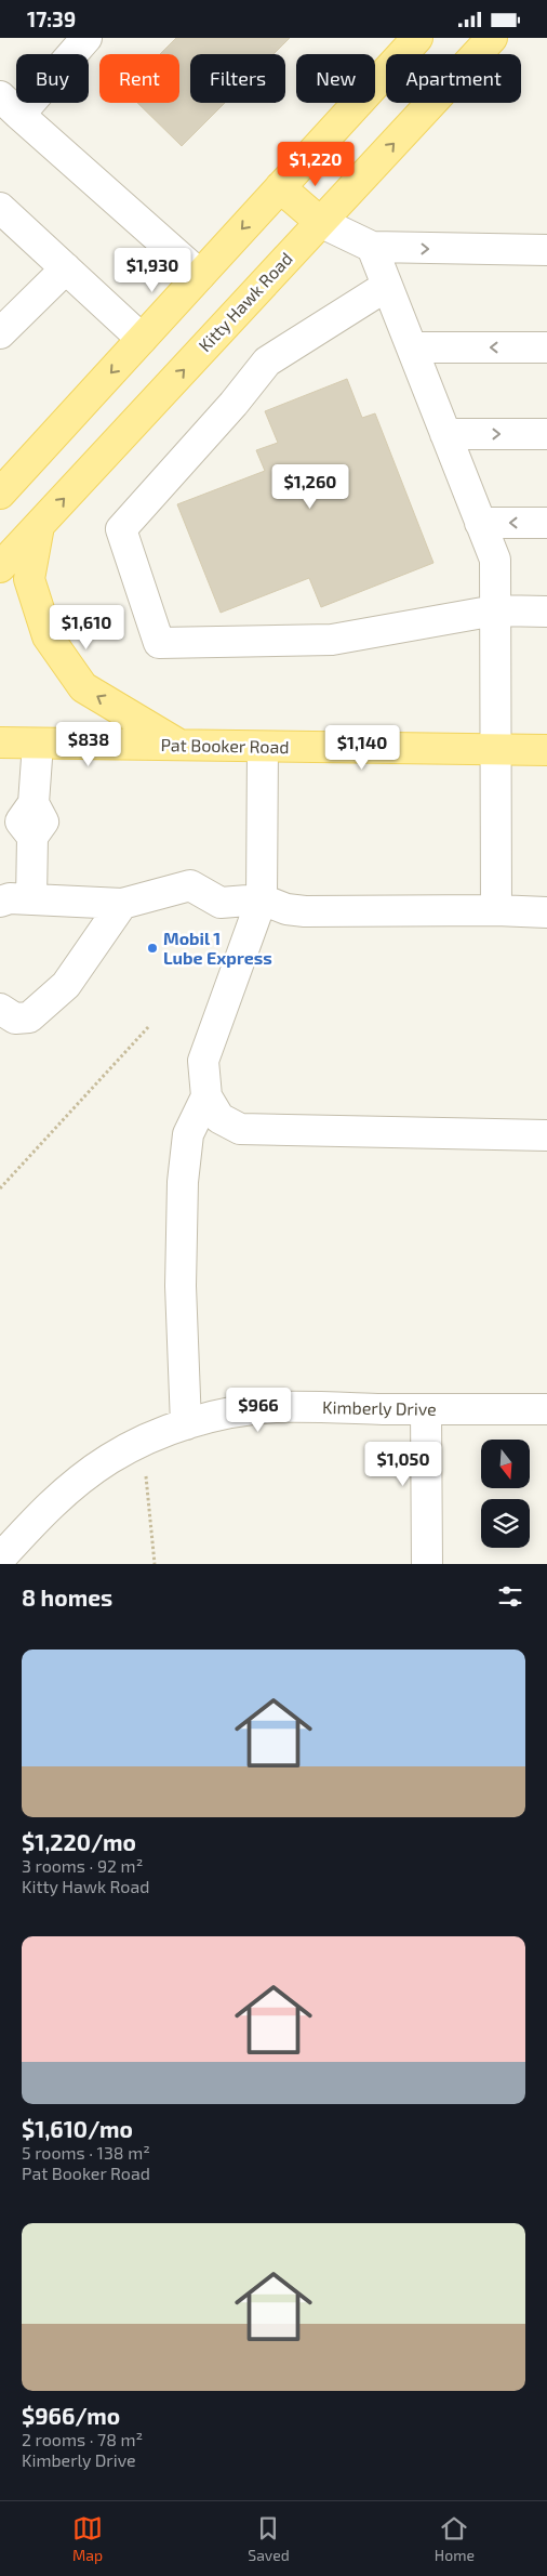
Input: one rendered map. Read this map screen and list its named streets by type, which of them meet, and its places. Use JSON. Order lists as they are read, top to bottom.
{
  "streets": {
    "main road": ["Kitty Hawk Road", "Pat Booker Road"],
    "street": ["Kimberly Drive"]
  },
  "places": ["Mobil 1 Lube Express"],
  "north": "bottom",
  "page": {
    "status": "17:39",
    "chip": [
      "Buy",
      "Rent",
      "Filters",
      "New",
      "Apartment"
    ],
    "price": [
      "$1,220",
      "$1,930",
      "$1,260",
      "$1,610",
      "$838",
      "$1,140",
      "$966",
      "$1,050"
    ],
    "heading": "8 homes",
    "list": [
      {
        "name": "$1,220/mo",
        "note": "3 rooms · 92 m² · Kitty Hawk Road"
      },
      {
        "name": "$1,610/mo",
        "note": "5 rooms · 138 m² · Pat Booker Road"
      },
      {
        "name": "$966/mo",
        "note": "2 rooms · 78 m² · Kimberly Drive"
      }
    ],
    "tabs": ["Map", "Saved", "Home"]
  }
}
